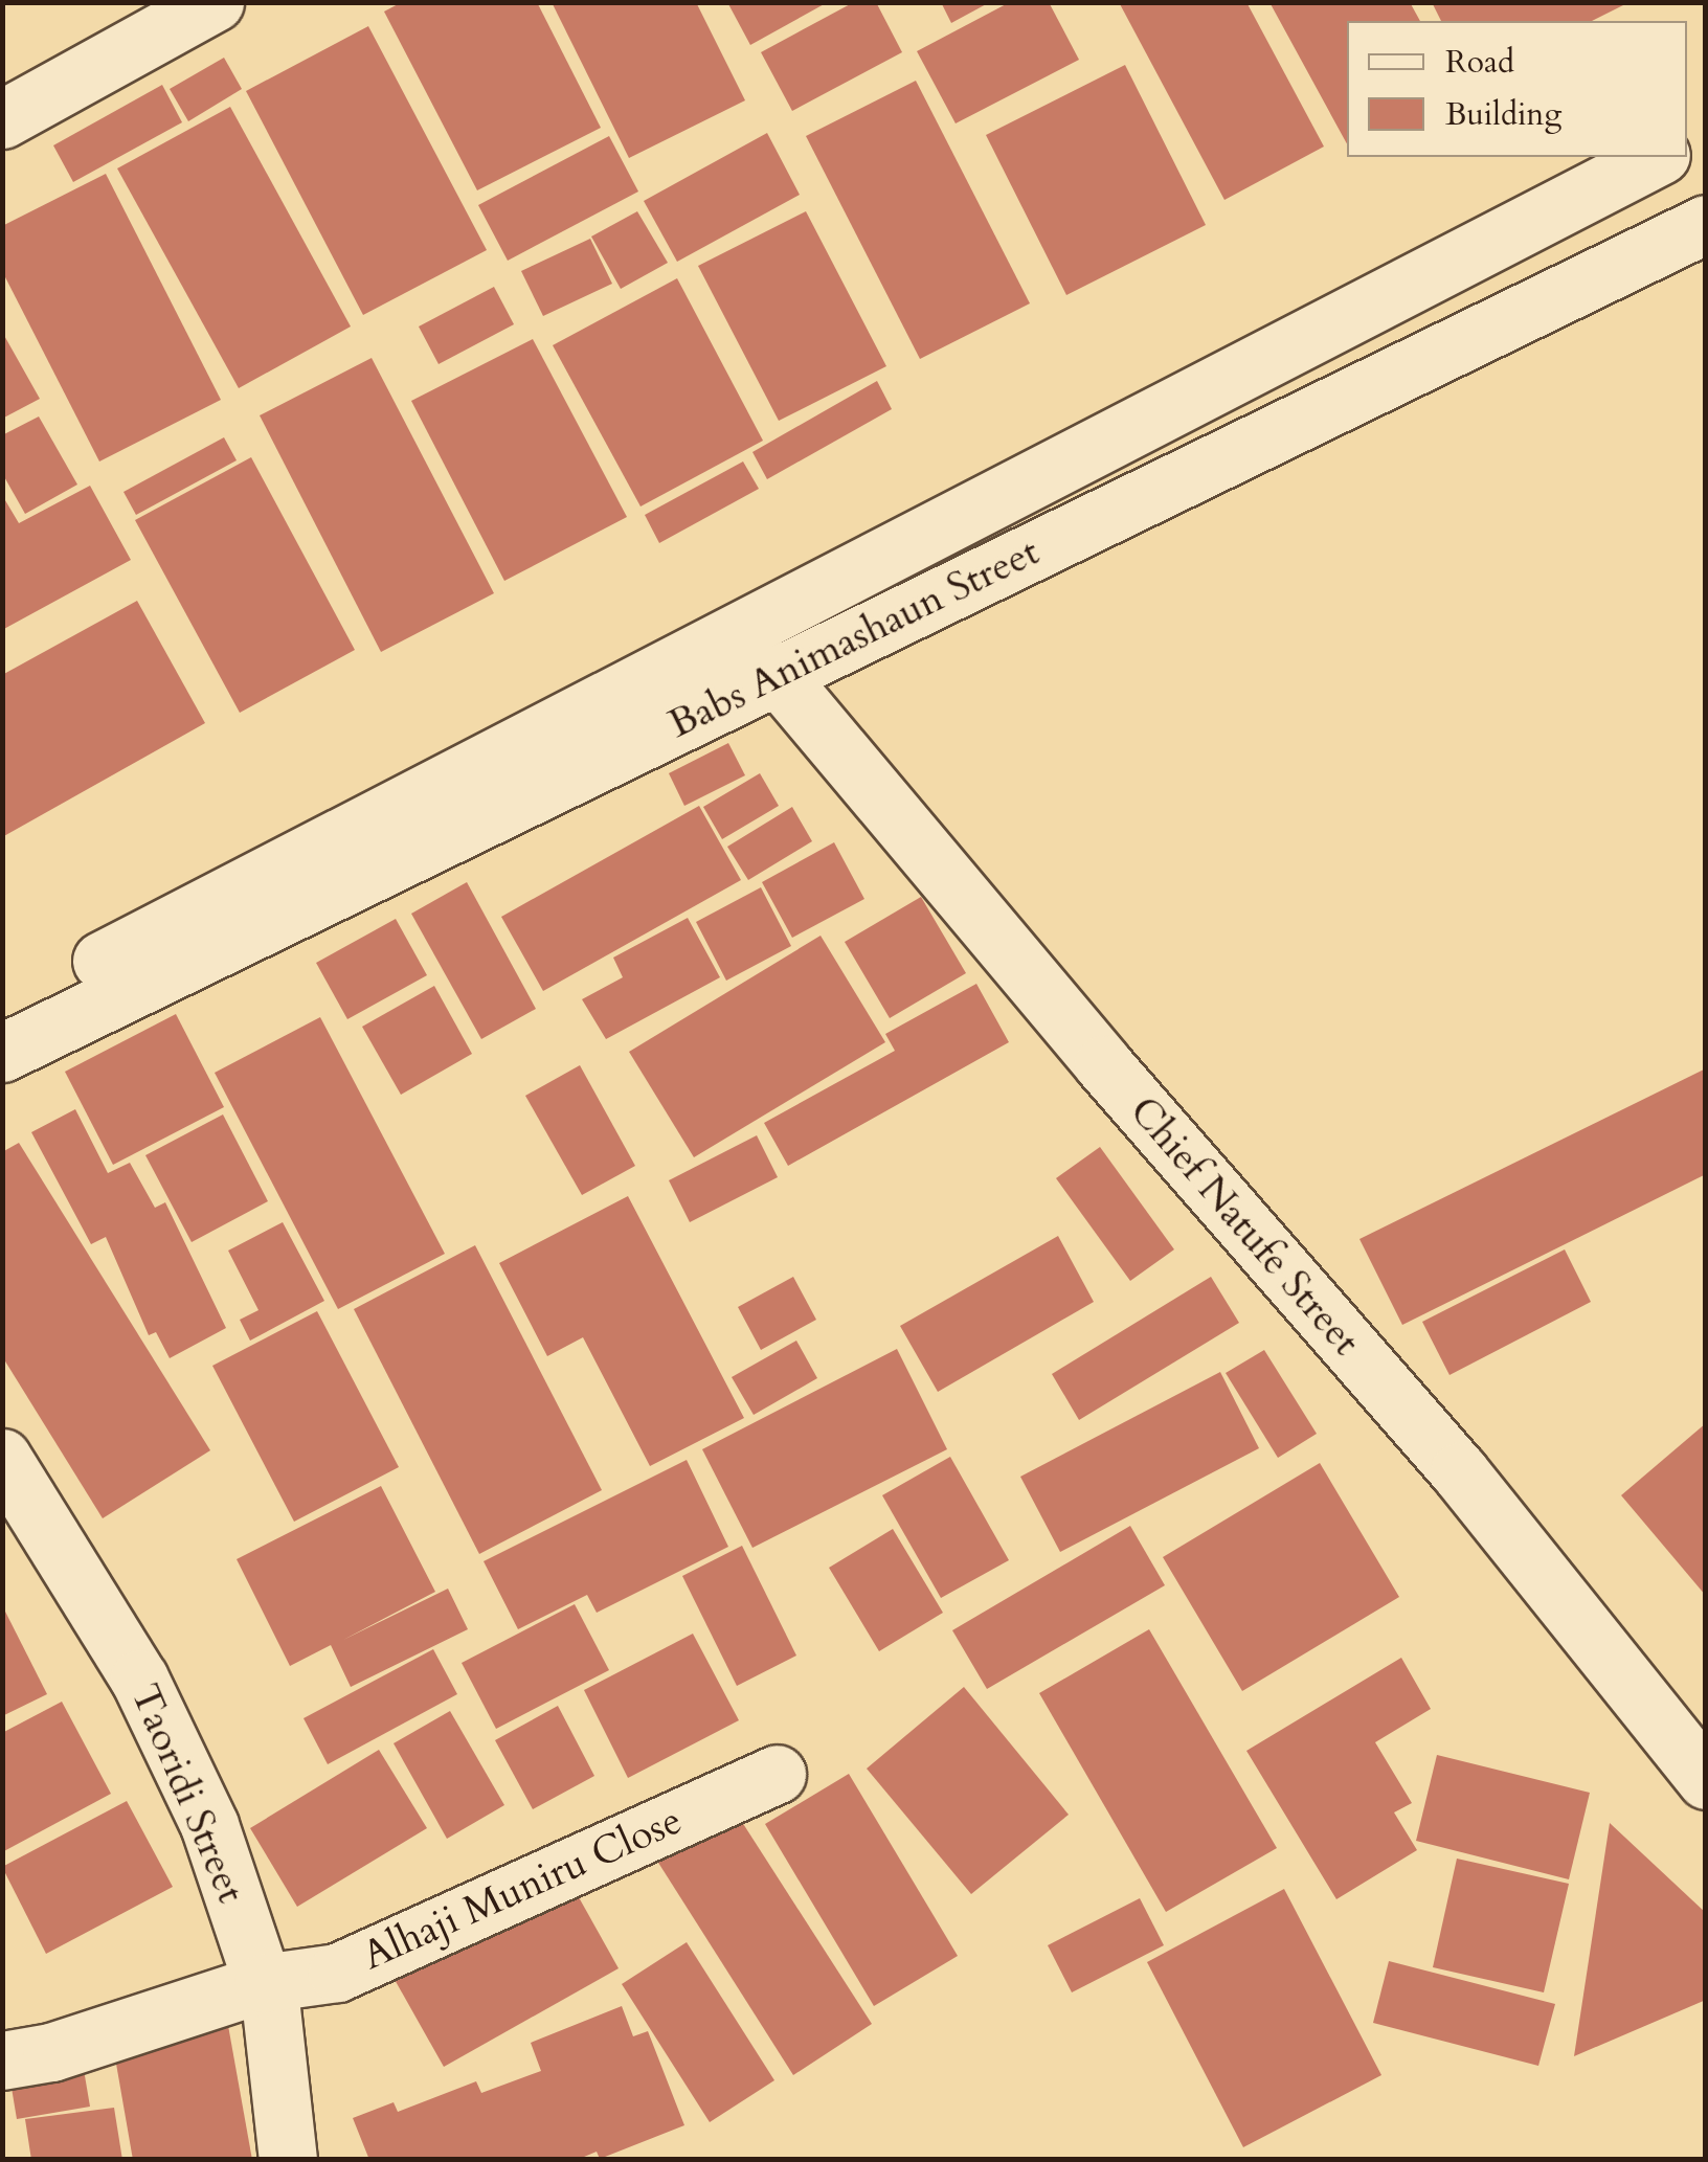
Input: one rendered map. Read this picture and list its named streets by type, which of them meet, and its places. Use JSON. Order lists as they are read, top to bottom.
{
  "streets": {
    "main road": [
      "Babs Animashaun Street",
      "Chief Natufe Street",
      "Taoridi Street",
      "Alhaji Muniru Close"
    ]
  },
  "crossings": [
    ["Babs Animashaun Street", "Chief Natufe Street"],
    ["Taoridi Street", "Alhaji Muniru Close"]
  ],
  "legend": ["Road", "Building"]
}
